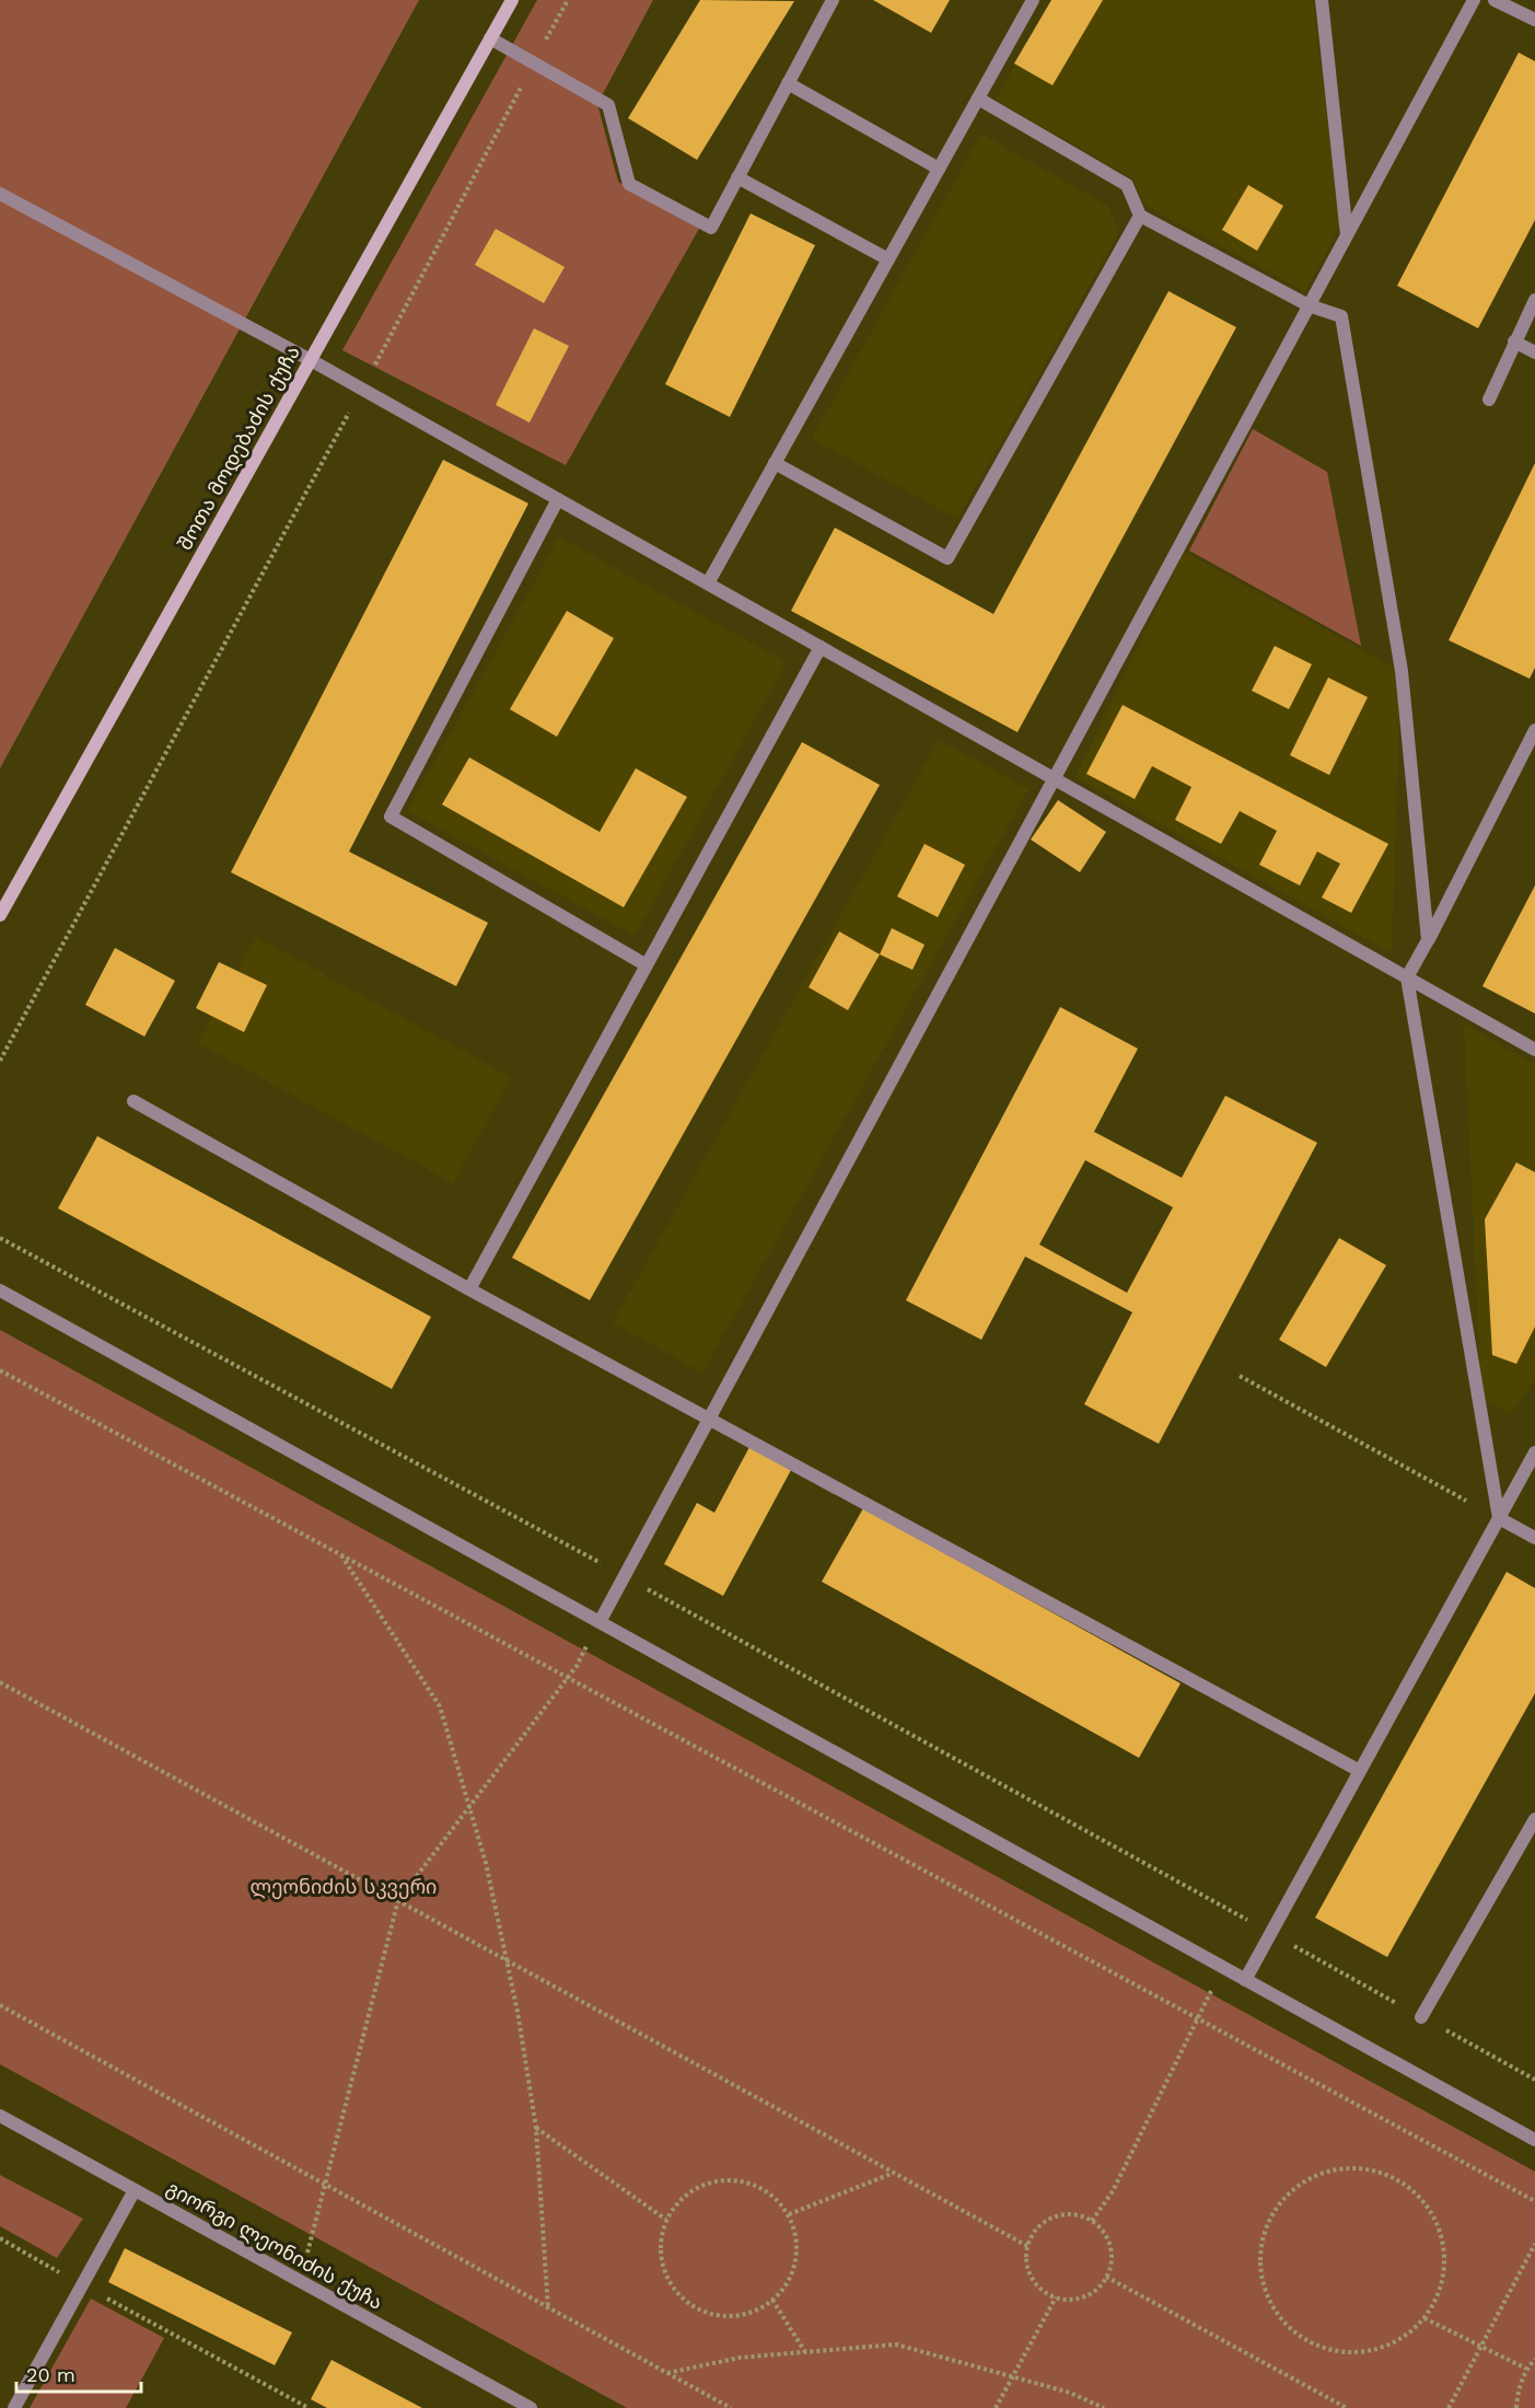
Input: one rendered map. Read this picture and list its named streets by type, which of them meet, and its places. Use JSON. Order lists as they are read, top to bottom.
{
  "streets": {
    "main road": ["შოთა მოდებაძის ქუჩა"],
    "street": ["გიორგი ლეონიძის ქუჩა"]
  },
  "parks": ["ლეონიძის სკვერი"],
  "scale_bar": "20 m"
}
